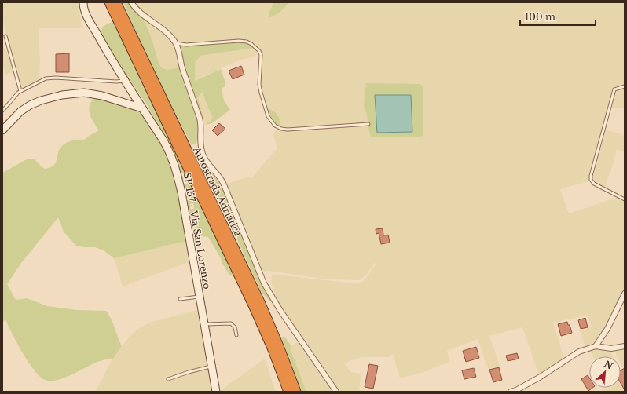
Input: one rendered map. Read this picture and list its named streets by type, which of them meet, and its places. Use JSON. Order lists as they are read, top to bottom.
{
  "streets": {
    "highway": ["Autostrada Adriatica"],
    "main road": ["SP 157 - Via San Lorenzo"]
  },
  "scale_bar": "100 m",
  "north": "top right"
}
